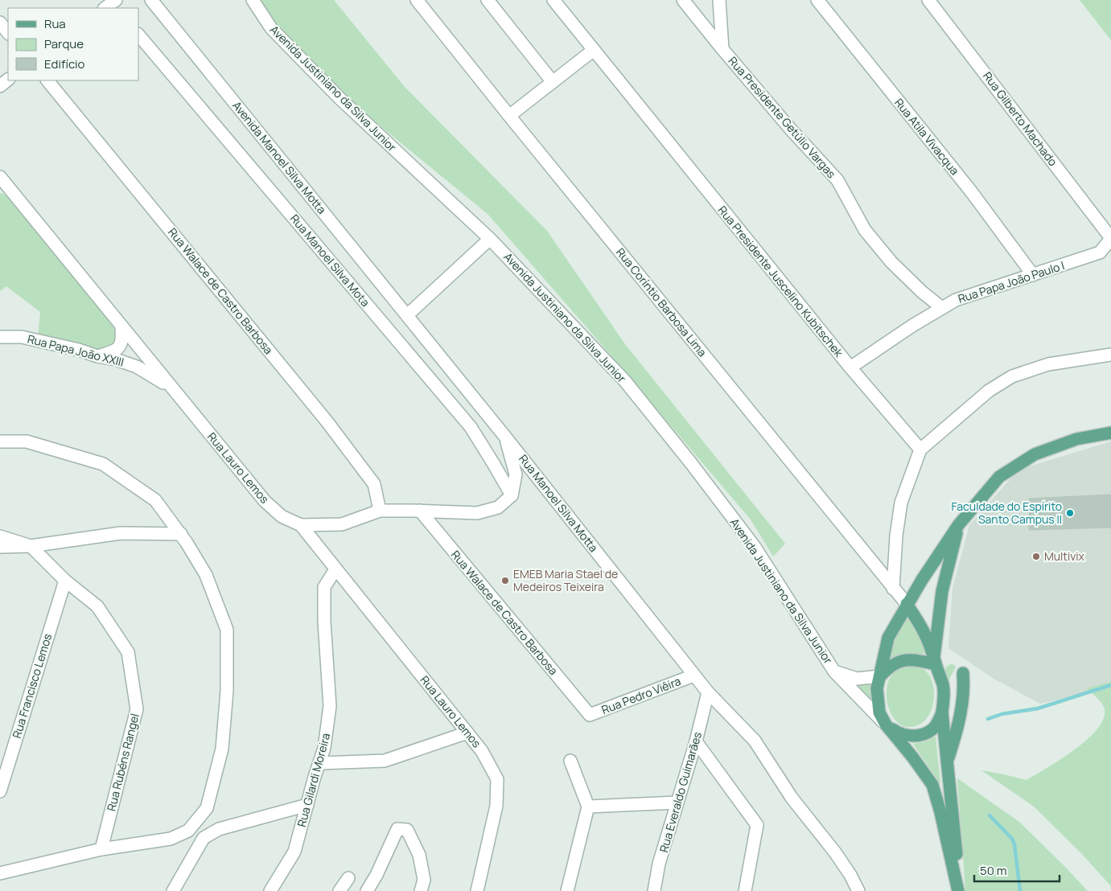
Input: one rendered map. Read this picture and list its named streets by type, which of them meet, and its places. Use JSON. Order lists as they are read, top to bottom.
{
  "streets": {
    "street": [
      "Avenida Justiniano da Silva Junior",
      "Rua Presidente Getúlio Vargas",
      "Rua Gilberto Machado",
      "Rua Atila Vivacqua",
      "Avenida Manoel Silva Motta",
      "Rua Manoel Silva Mota",
      "Rua Presidente Juscelino Kubitschek",
      "Rua Papa João Paulo I",
      "Rua Walace de Castro Barbosa",
      "Rua Coríntio Barbosa Lima",
      "Rua Papa João XXIII",
      "Rua Lauro Lemos",
      "Rua Manoel Silva Motta",
      "Rua Francisco Lemos",
      "Rua Pedro Viêira",
      "Rua Rubéns Rangel",
      "Rua Gilardi Moreira",
      "Rua Everaldo Guimarães"
    ]
  },
  "crossings": [
    ["Rua Presidente Getúlio Vargas", "Rua Papa João Paulo I"],
    ["Rua Gilberto Machado", "Rua Papa João Paulo I"],
    ["Rua Atila Vivacqua", "Rua Papa João Paulo I"],
    ["Avenida Manoel Silva Motta", "Rua Manoel Silva Motta"],
    ["Rua Presidente Juscelino Kubitschek", "Rua Papa João Paulo I"],
    ["Rua Walace de Castro Barbosa", "Rua Pedro Viêira"],
    ["Rua Papa João XXIII", "Rua Lauro Lemos"],
    ["Rua Lauro Lemos", "Rua Gilardi Moreira"],
    ["Rua Manoel Silva Motta", "Rua Pedro Viêira"],
    ["Rua Manoel Silva Motta", "Rua Everaldo Guimarães"],
    ["Rua Francisco Lemos", "Rua Rubéns Rangel"]
  ],
  "places": ["Faculdade do Espírito Santo Campus II", "Multivix", "EMEB Maria Stael de Medeiros Teixeira"],
  "legend": ["Rua", "Parque", "Edifício"],
  "scale_bar": "50 m"
}
